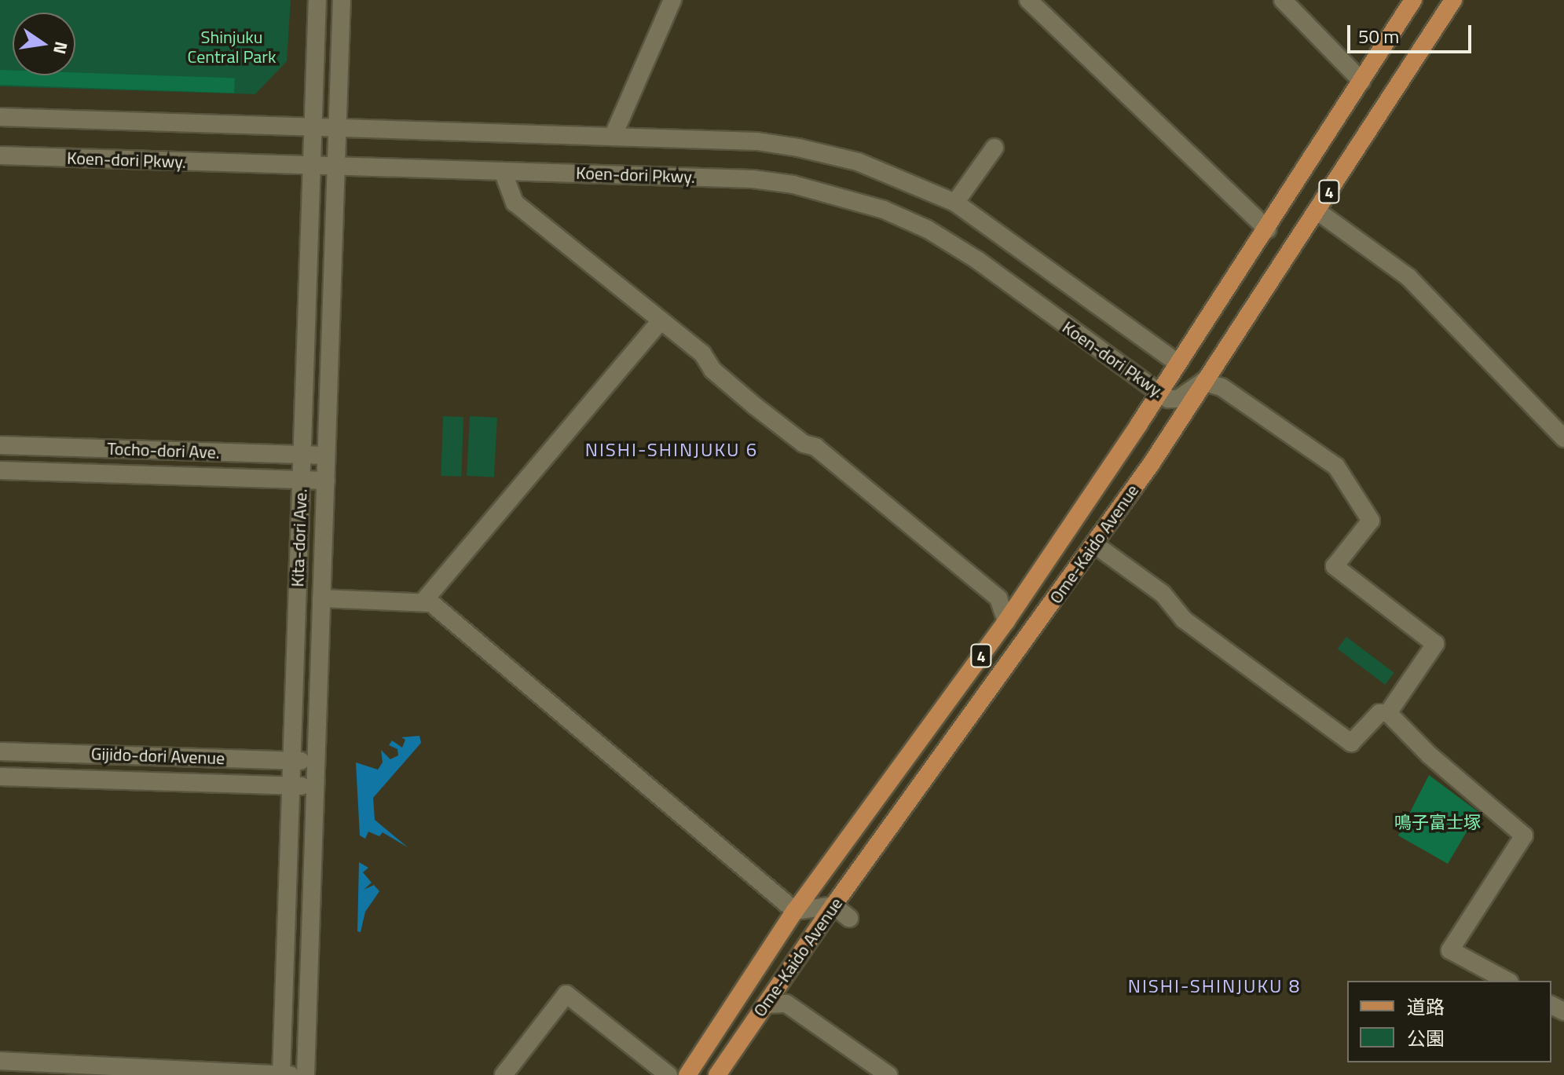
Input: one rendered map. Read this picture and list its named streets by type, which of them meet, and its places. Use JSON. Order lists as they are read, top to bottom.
{
  "streets": {
    "main road": [
      "Koen-dori Pkwy.",
      "4",
      "Tocho-dori Ave.",
      "Kita-dori Ave.",
      "Ome-Kaido Avenue",
      "Gijido-dori Avenue"
    ]
  },
  "crossings": [
    ["Koen-dori Pkwy.", "Kita-dori Ave."],
    ["Koen-dori Pkwy.", "Ome-Kaido Avenue"],
    ["Tocho-dori Ave.", "Kita-dori Ave."],
    ["Kita-dori Ave.", "Gijido-dori Avenue"]
  ],
  "districts": ["NISHI-SHINJUKU 6", "NISHI-SHINJUKU 8"],
  "parks": ["Shinjuku Central Park", "鳴子富士塚"],
  "legend": ["道路", "公園"],
  "scale_bar": "50 m",
  "north": "right"
}
